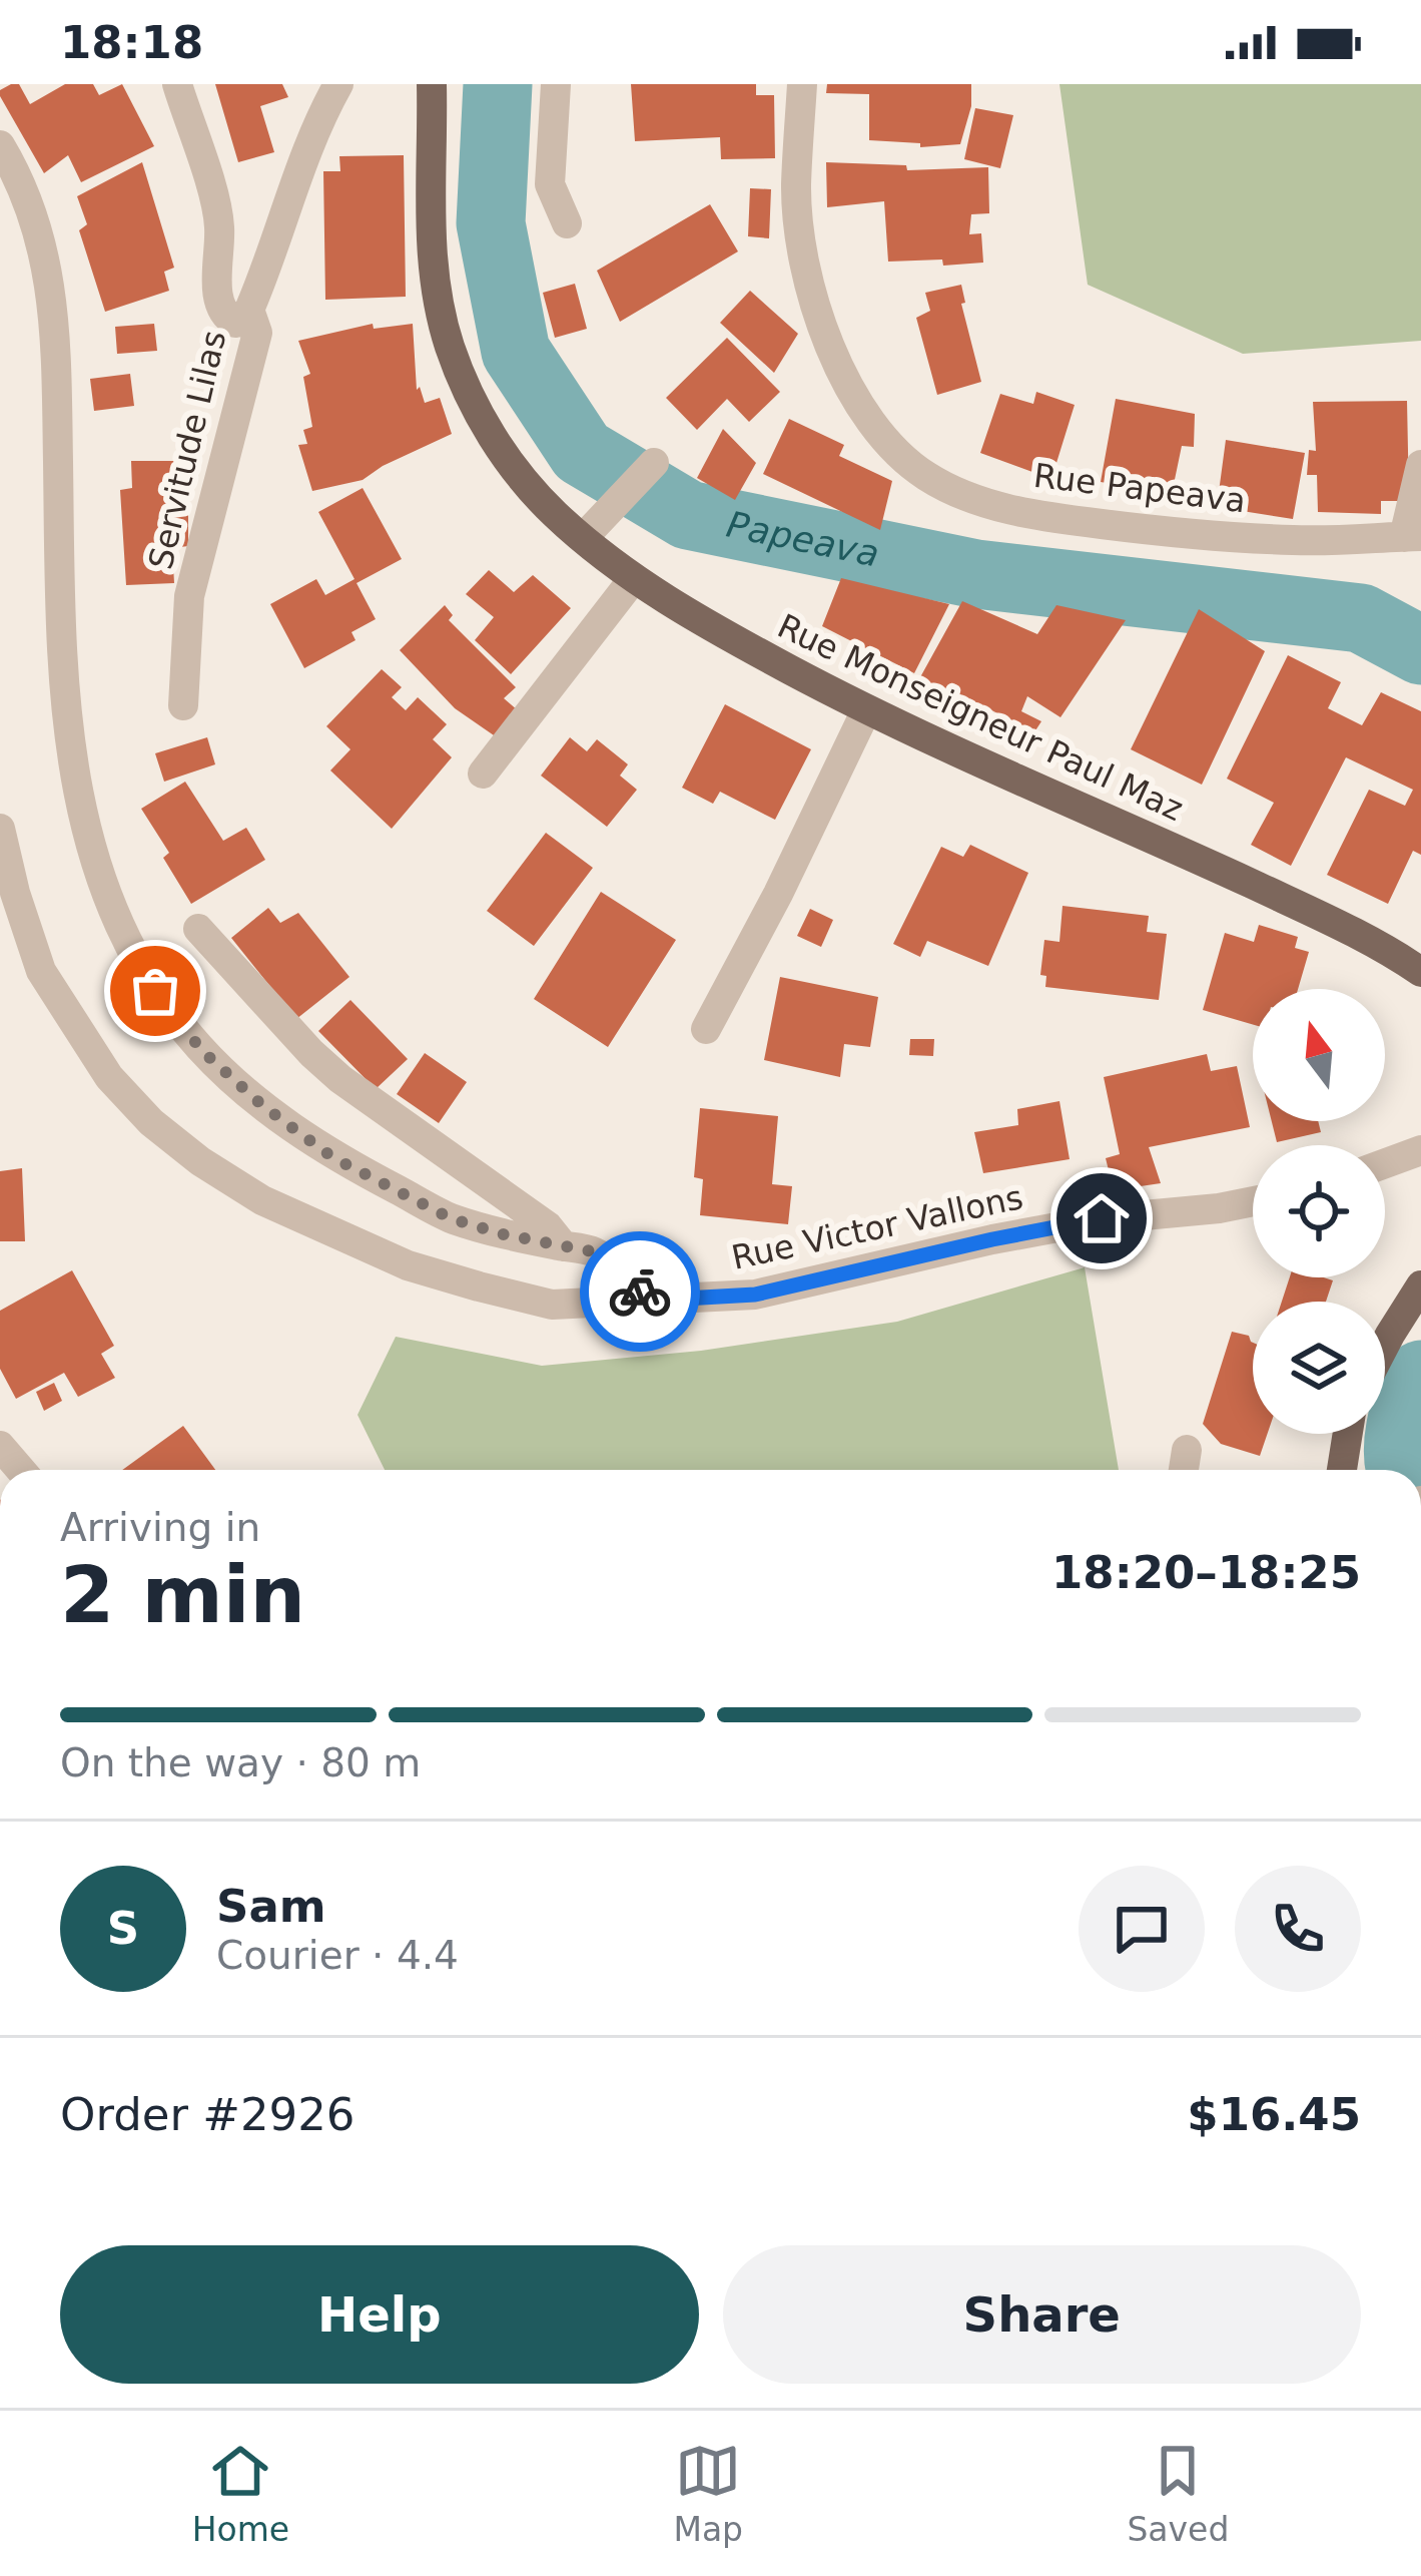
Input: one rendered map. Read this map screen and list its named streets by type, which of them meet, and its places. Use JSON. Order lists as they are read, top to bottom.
{
  "streets": {
    "main road": ["Rue Monseigneur Paul Maz"],
    "street": ["Servitude Lilas", "Rue Papeava", "Rue Victor Vallons"]
  },
  "water": ["Papeava"],
  "north": "top",
  "page": {
    "status": "18:18",
    "heading": ["2 min", "Arriving in", "18:20–18:25"],
    "panel": [
      "Sam",
      "Courier · 4.4",
      "Order #2926",
      "$16.45"
    ],
    "bar": "On the way · 80 m",
    "round": "S",
    "buttons": ["Help", "Share"],
    "tabs": ["Home", "Map", "Saved"]
  }
}
